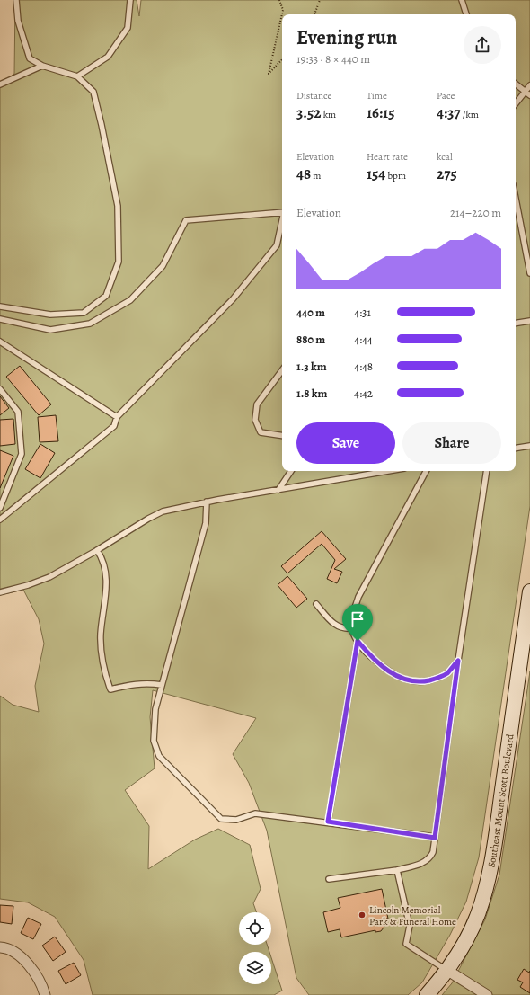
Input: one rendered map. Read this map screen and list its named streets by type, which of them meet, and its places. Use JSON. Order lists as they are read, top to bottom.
{
  "streets": {
    "main road": ["Southeast Mount Scott Boulevard"]
  },
  "places": ["Lincoln Memorial Park & Funeral Home"],
  "page": {
    "heading": ["Evening run", "19:33 · 8 × 440 m"],
    "stats": [
      ["Distance", "3.52 km"],
      ["Time", "16:15"],
      ["Pace", "4:37 /km"],
      ["Elevation", "48 m"],
      ["Heart rate", "154 bpm"],
      ["kcal", "275"]
    ],
    "chart": ["Elevation", "214–220 m"],
    "list": [
      {
        "name": "440 m",
        "note": "4:31"
      },
      {
        "name": "880 m",
        "note": "4:44"
      },
      {
        "name": "1.3 km",
        "note": "4:48"
      },
      {
        "name": "1.8 km",
        "note": "4:42"
      }
    ],
    "buttons": ["Save", "Share"]
  }
}
